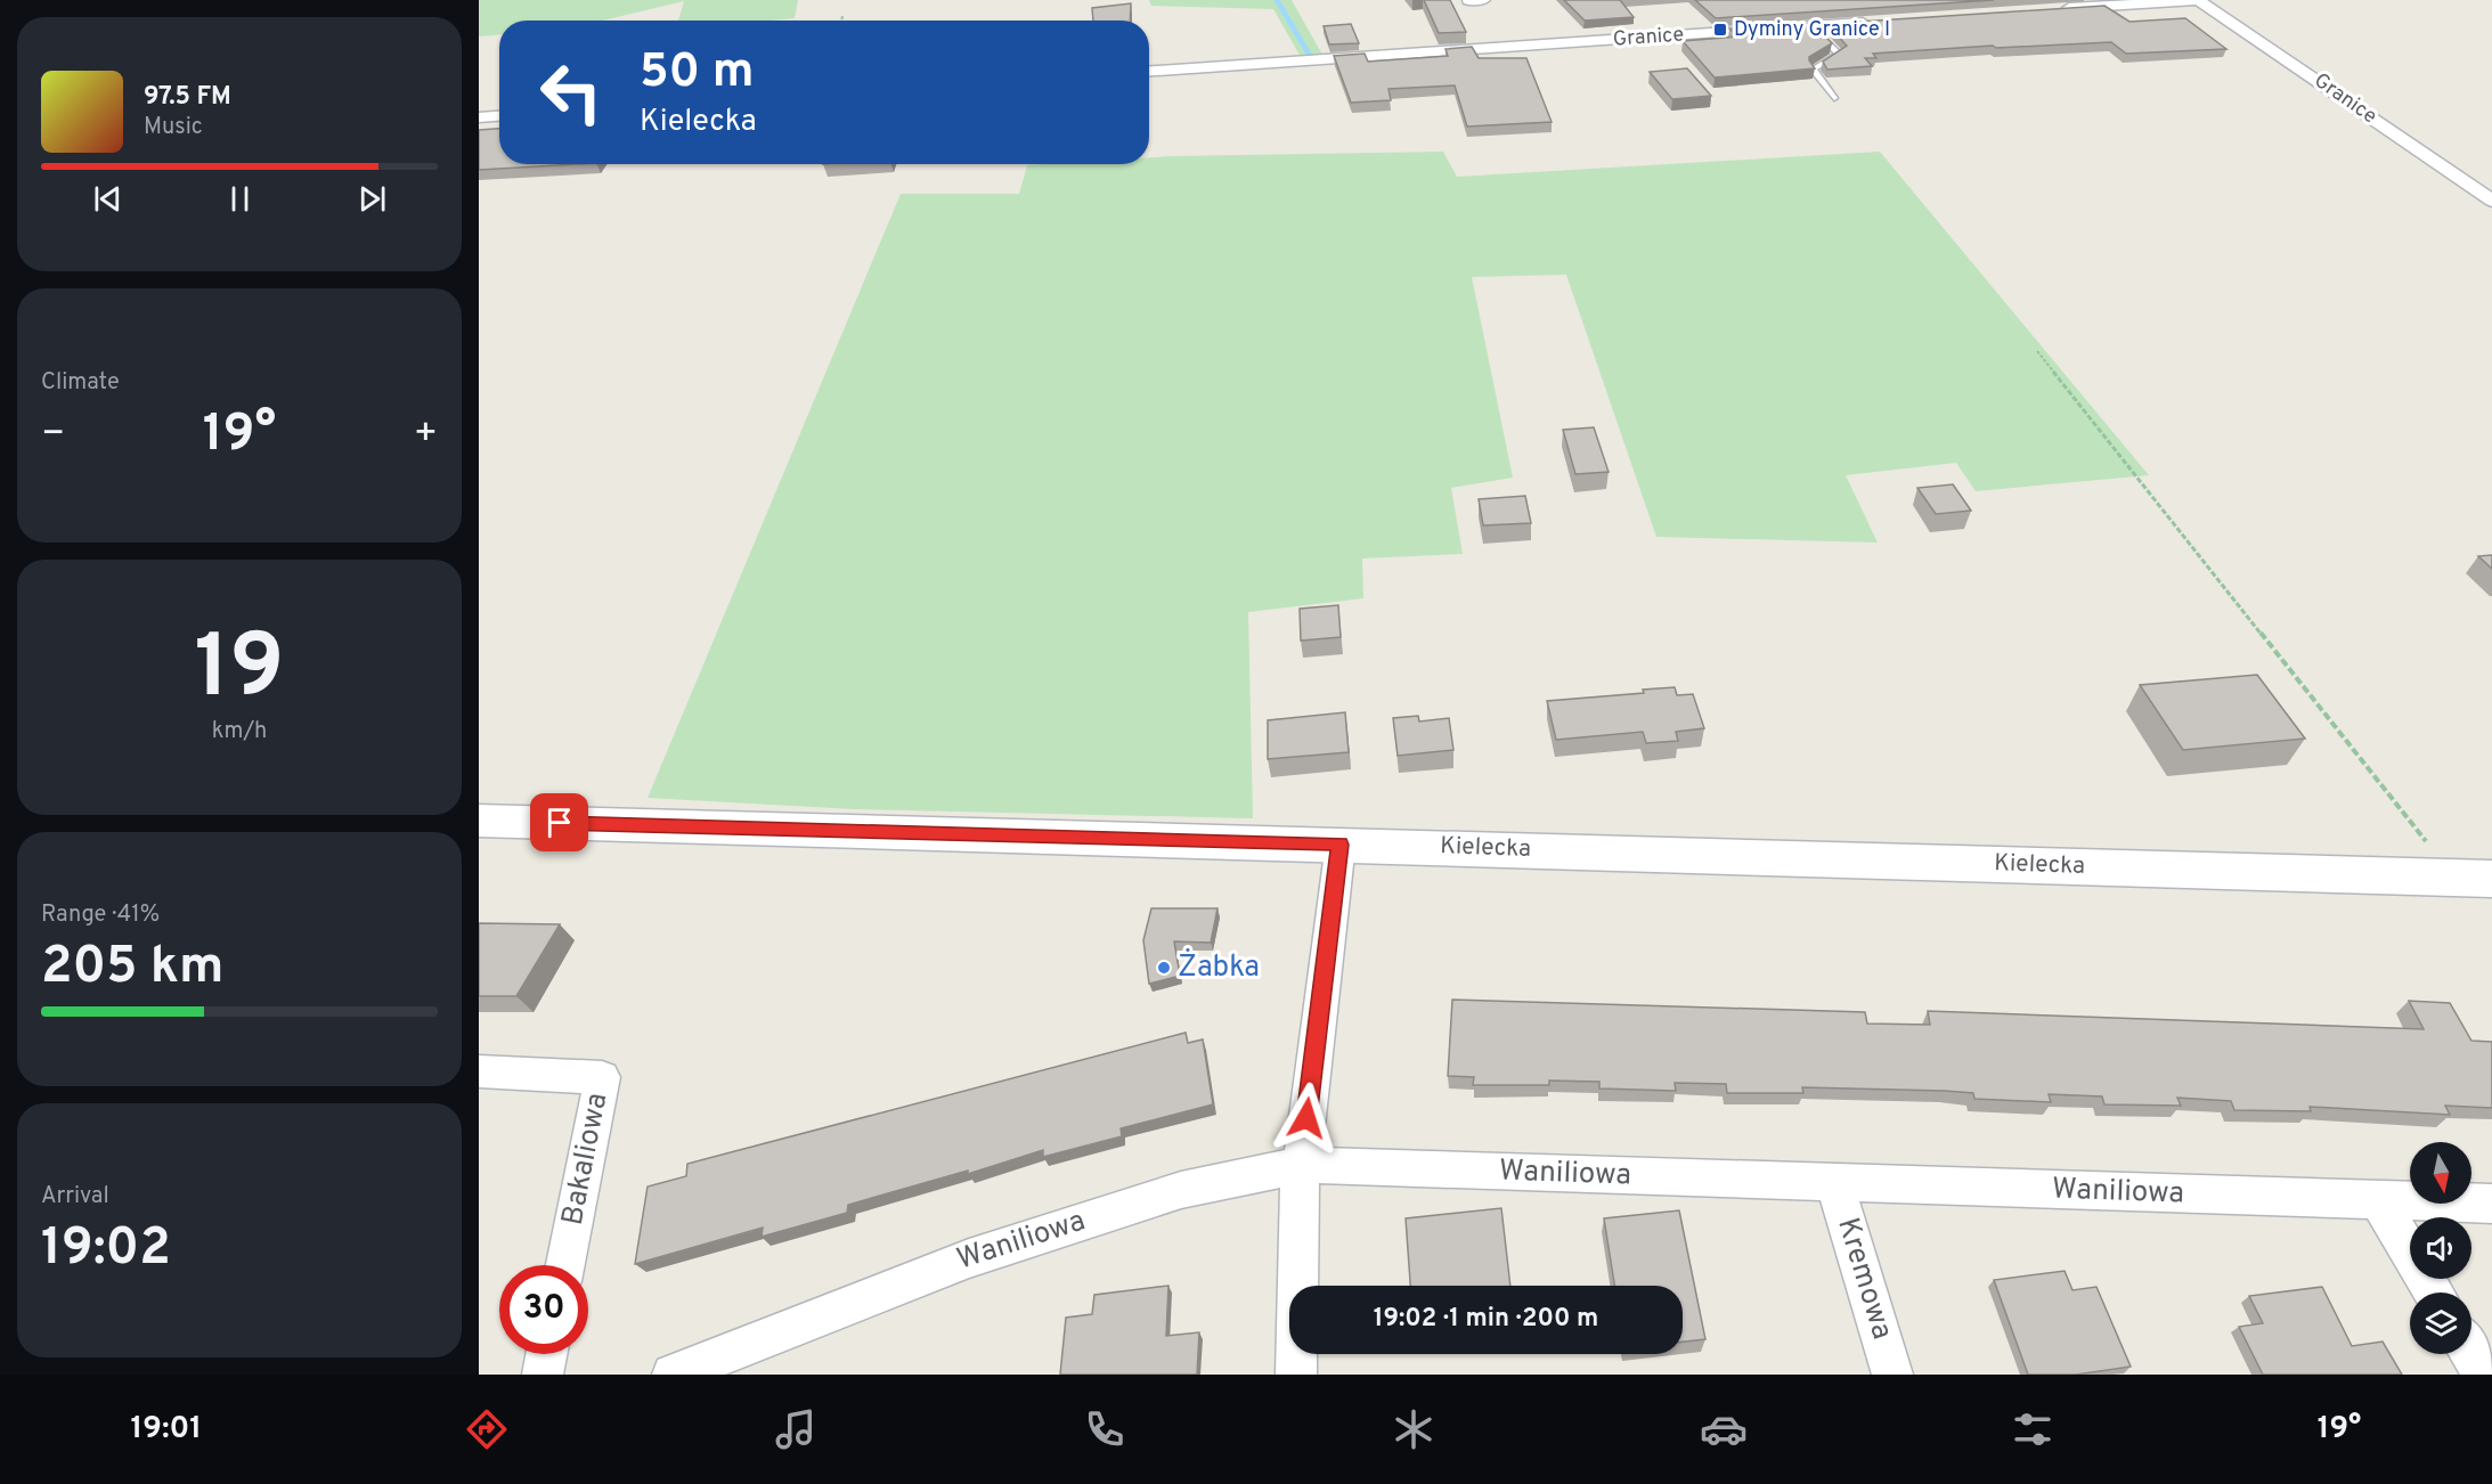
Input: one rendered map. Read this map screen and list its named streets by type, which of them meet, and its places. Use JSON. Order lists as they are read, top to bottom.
{
  "streets": {
    "street": [
      "Granice",
      "Kielecka",
      "Bakaliowa",
      "Waniliowa",
      "Kremowa"
    ]
  },
  "crossings": [
    ["Waniliowa", "Kremowa"]
  ],
  "places": {
    "transit": ["Dyminy Granice I"],
    "other": ["Żabka"]
  },
  "north": "bottom",
  "page": {
    "turn": ["50 m", "Kielecka"],
    "song": ["97.5 FM", "Music"],
    "tile": [
      "Climate",
      ["19", "km/h"],
      ["Range · 41%", "205 km"],
      ["Arrival", "19:02"]
    ],
    "heat": ["−", "19°", "+"],
    "limit": "30",
    "trip": "19:02 · 1 min · 200 m",
    "tabs": ["19:01", "19°"]
  }
}
